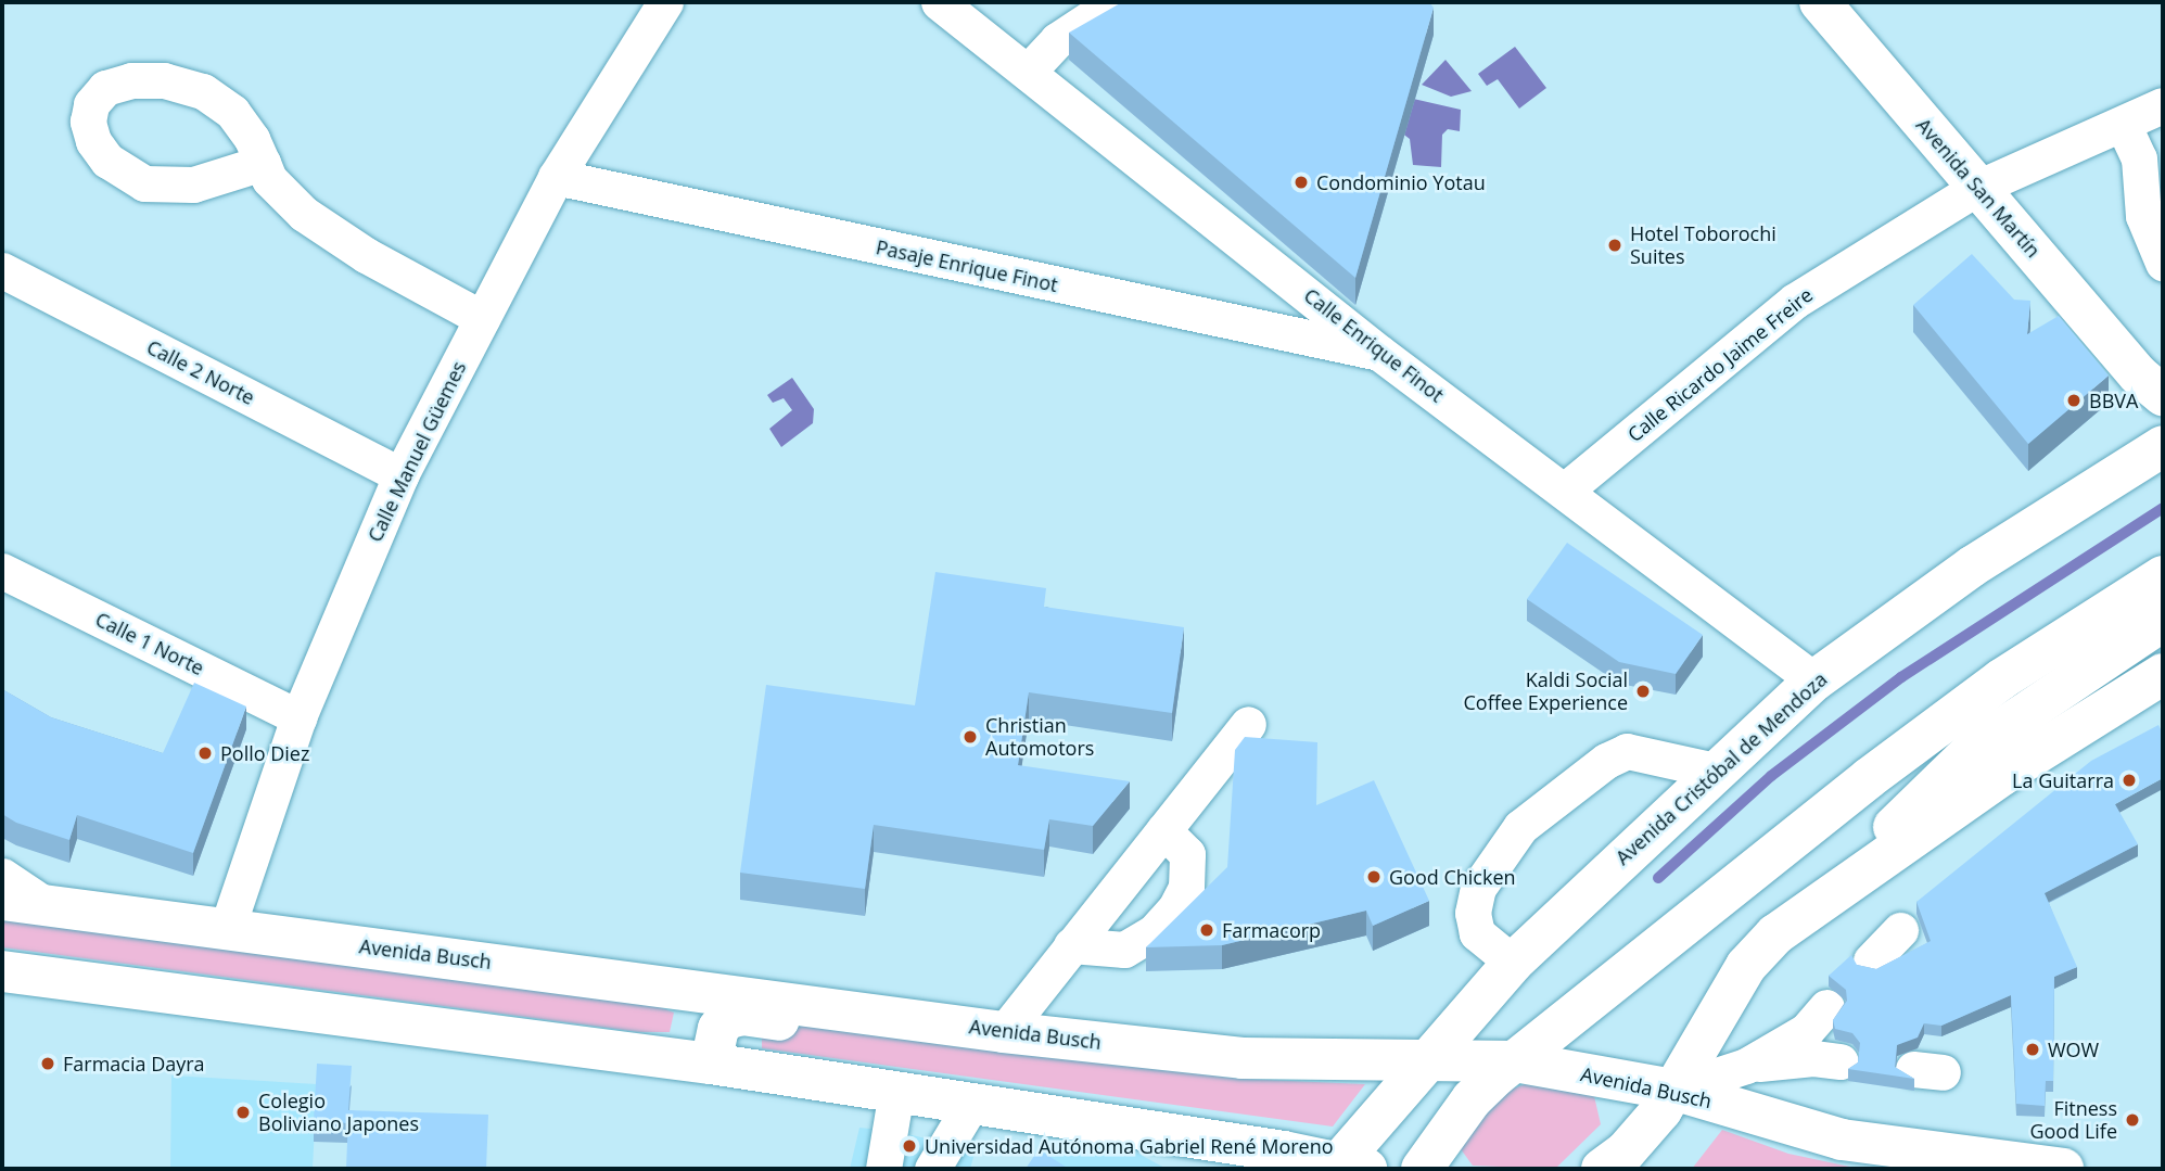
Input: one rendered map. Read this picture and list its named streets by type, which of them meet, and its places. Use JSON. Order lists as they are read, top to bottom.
{
  "streets": {
    "main road": ["Avenida San Martín", "Avenida Cristóbal de Mendoza", "Avenida Busch"],
    "street": [
      "Pasaje Enrique Finot",
      "Calle Enrique Finot",
      "Calle Ricardo Jaime Freire",
      "Calle 2 Norte",
      "Calle Manuel Güemes",
      "Calle 1 Norte"
    ]
  },
  "crossings": [
    ["Avenida San Martín", "Calle Ricardo Jaime Freire"],
    ["Avenida San Martín", "Avenida Cristóbal de Mendoza"],
    ["Pasaje Enrique Finot", "Calle Enrique Finot"],
    ["Pasaje Enrique Finot", "Calle Manuel Güemes"],
    ["Calle Enrique Finot", "Calle Ricardo Jaime Freire"],
    ["Calle Enrique Finot", "Avenida Cristóbal de Mendoza"],
    ["Calle 2 Norte", "Calle Manuel Güemes"],
    ["Calle Manuel Güemes", "Calle 1 Norte"],
    ["Calle Manuel Güemes", "Avenida Busch"],
    ["Avenida Cristóbal de Mendoza", "Avenida Busch"]
  ],
  "places": [
    "Condominio Yotau",
    "Hotel Toborochi Suites",
    "BBVA",
    "Kaldi Social Coffee Experience",
    "Christian Automotors",
    "Pollo Diez",
    "La Guitarra",
    "Good Chicken",
    "Farmacorp",
    "WOW",
    "Farmacia Dayra",
    "Colegio Boliviano Japones",
    "Fitness Good Life",
    "Universidad Autónoma Gabriel René Moreno"
  ]
}
